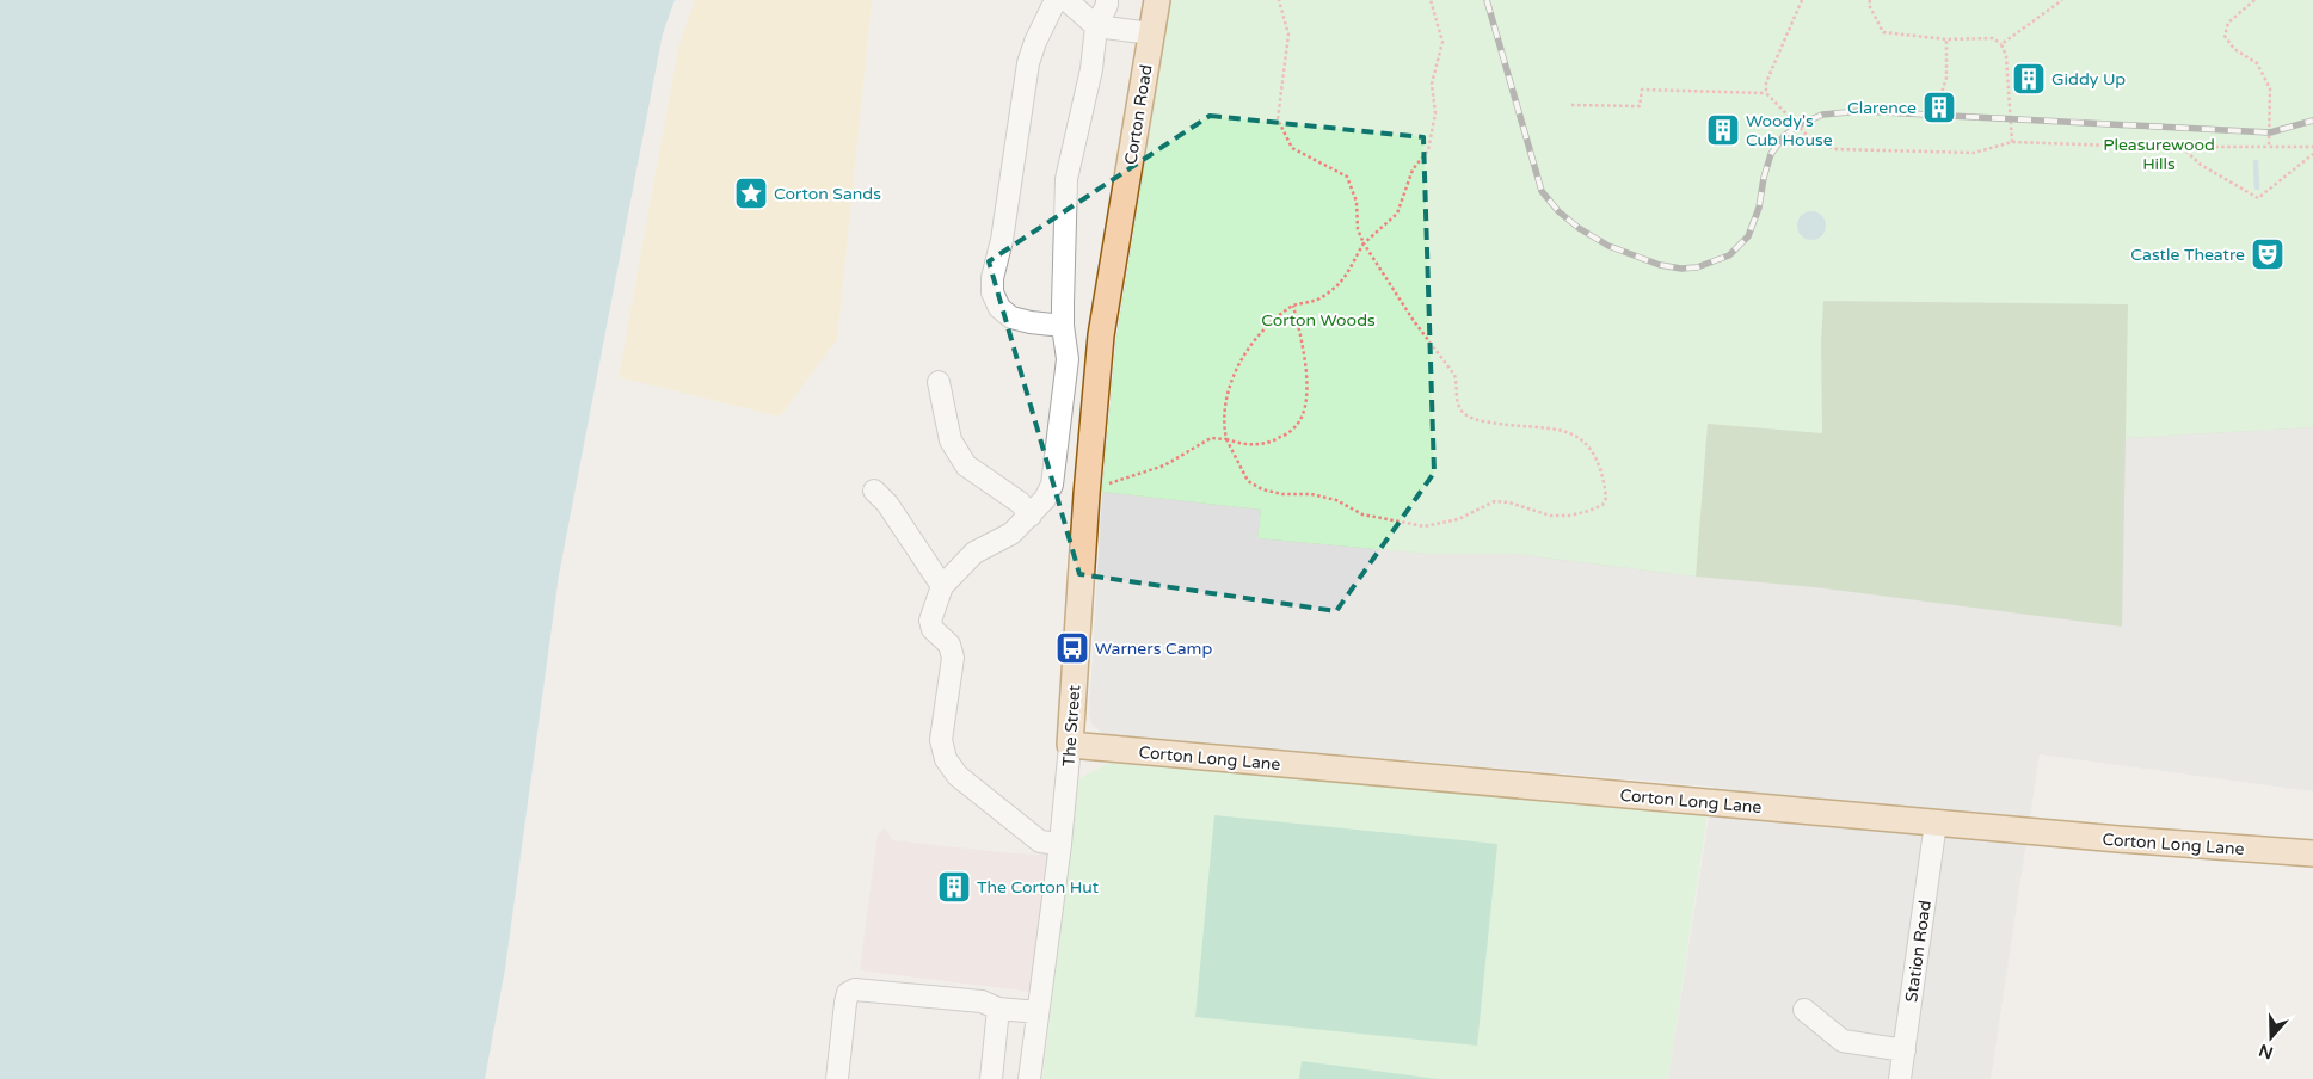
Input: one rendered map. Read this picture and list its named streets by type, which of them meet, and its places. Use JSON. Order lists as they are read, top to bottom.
{
  "streets": {
    "main road": ["Corton Road", "The Street", "Corton Long Lane"],
    "street": ["Station Road"]
  },
  "crossings": [
    ["Corton Road", "The Street"],
    ["The Street", "Corton Long Lane"],
    ["Corton Long Lane", "Station Road"]
  ],
  "parks": ["Pleasurewood Hills", "Corton Woods"],
  "places": {
    "building": [
      "Giddy Up",
      "Clarence",
      "Woody's Cub House",
      "The Corton Hut"
    ],
    "place": ["Corton Sands"],
    "theatre": ["Castle Theatre"],
    "bus stop": ["Warners Camp"]
  },
  "north": "bottom"
}
